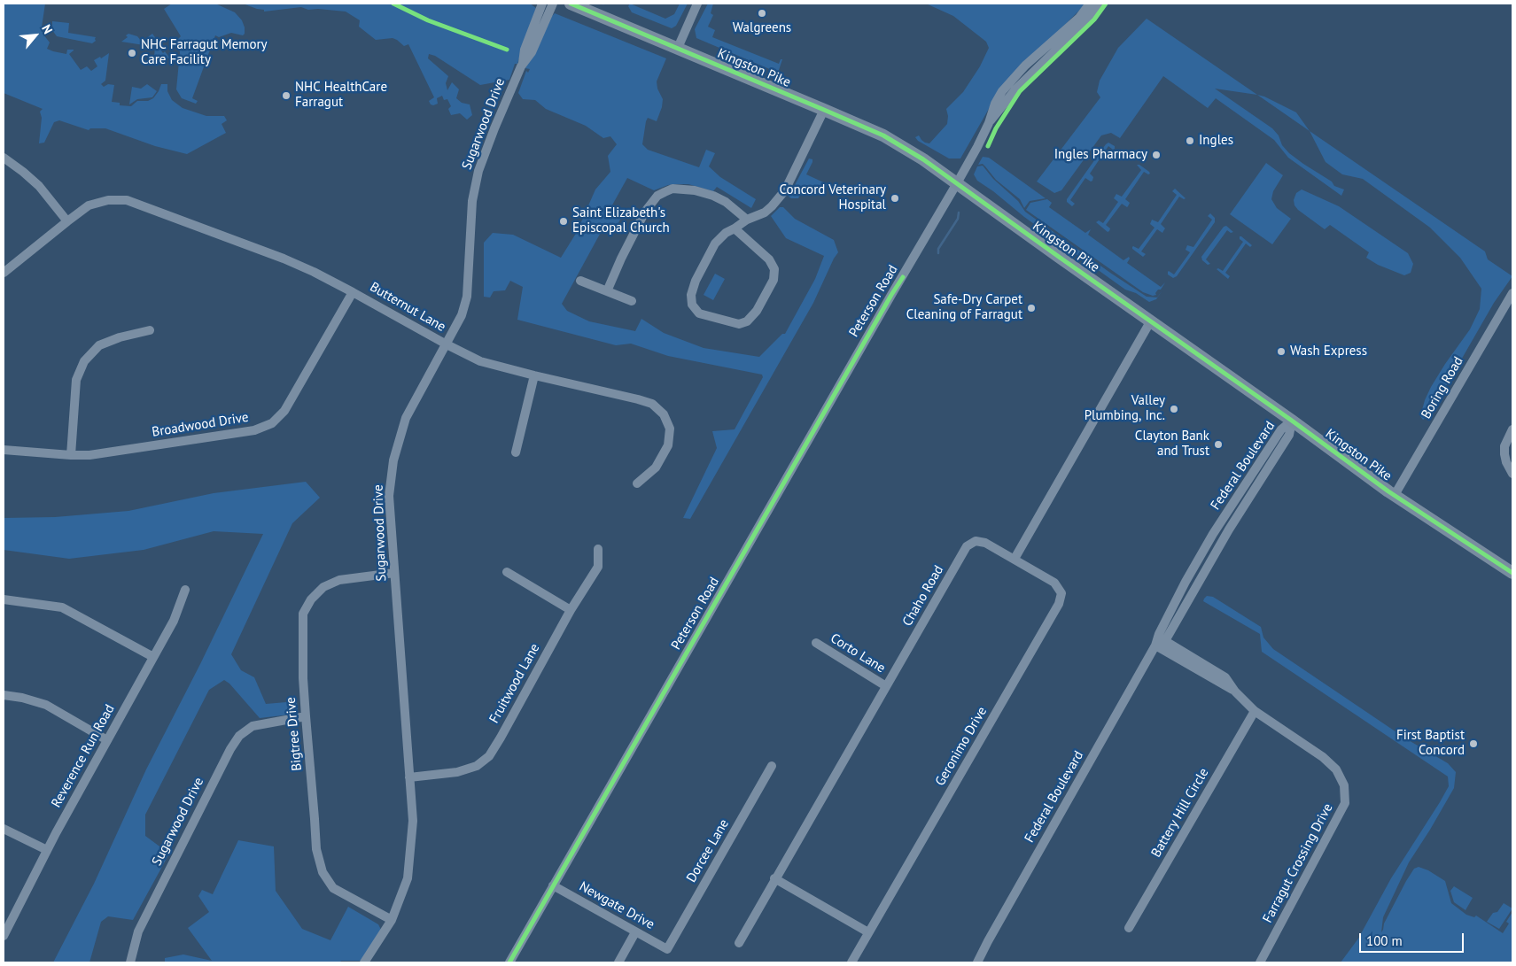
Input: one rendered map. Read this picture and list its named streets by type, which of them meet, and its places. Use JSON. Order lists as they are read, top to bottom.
{
  "streets": {
    "main road": ["Kingston Pike"],
    "street": [
      "Sugarwood Drive",
      "Peterson Road",
      "Butternut Lane",
      "Boring Road",
      "Broadwood Drive",
      "Federal Boulevard",
      "Chaho Road",
      "Corto Lane",
      "Fruitwood Lane",
      "Bigtree Drive",
      "Geronimo Drive",
      "Reverence Run Road",
      "Battery Hill Circle",
      "Dorcee Lane",
      "Farragut Crossing Drive",
      "Newgate Drive"
    ]
  },
  "crossings": [
    ["Kingston Pike", "Peterson Road"],
    ["Kingston Pike", "Boring Road"],
    ["Kingston Pike", "Federal Boulevard"],
    ["Sugarwood Drive", "Butternut Lane"],
    ["Sugarwood Drive", "Fruitwood Lane"],
    ["Sugarwood Drive", "Bigtree Drive"],
    ["Peterson Road", "Newgate Drive"],
    ["Butternut Lane", "Broadwood Drive"],
    ["Federal Boulevard", "Farragut Crossing Drive"],
    ["Chaho Road", "Corto Lane"],
    ["Chaho Road", "Geronimo Drive"],
    ["Battery Hill Circle", "Farragut Crossing Drive"],
    ["Dorcee Lane", "Newgate Drive"]
  ],
  "places": [
    "Walgreens",
    "NHC Farragut Memory Care Facility",
    "NHC HealthCare Farragut",
    "Ingles",
    "Ingles Pharmacy",
    "Concord Veterinary Hospital",
    "Saint Elizabeth's Episcopal Church",
    "Safe-Dry Carpet Cleaning of Farragut",
    "Wash Express",
    "Valley Plumbing, Inc.",
    "Clayton Bank and Trust",
    "First Baptist Concord"
  ],
  "scale_bar": "100 m",
  "north": "top right"
}
